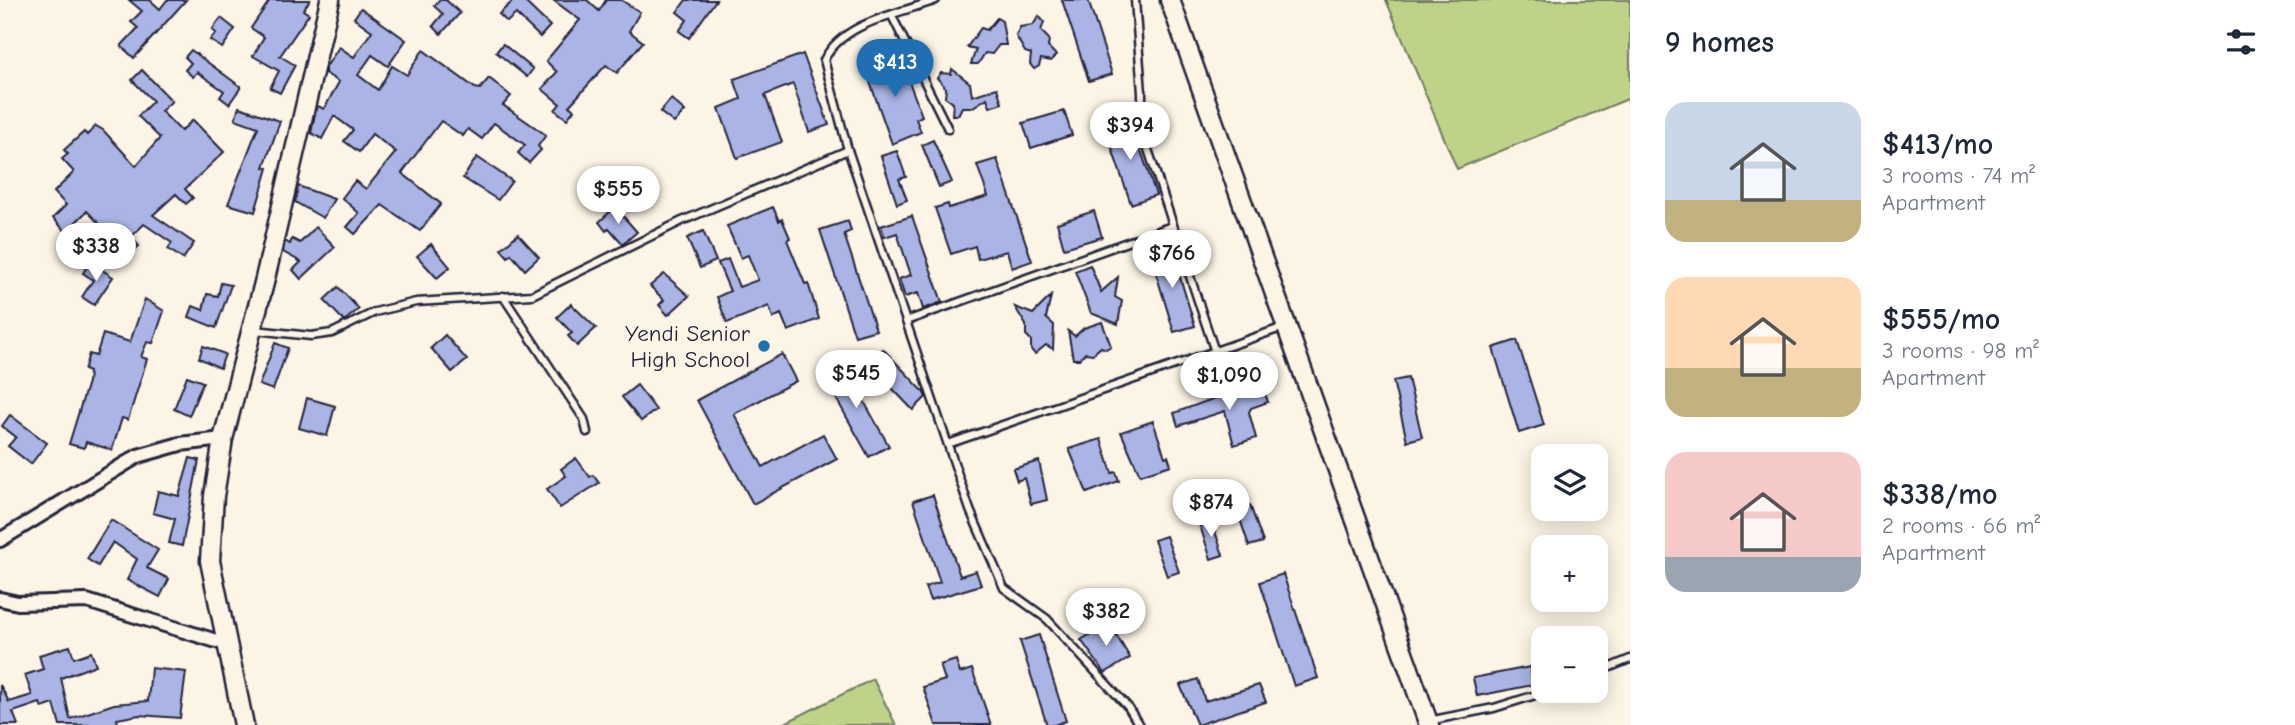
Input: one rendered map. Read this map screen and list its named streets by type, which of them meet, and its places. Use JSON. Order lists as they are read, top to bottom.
{
  "places": ["Yendi Senior High School"],
  "page": {
    "heading": "9 homes",
    "price": [
      "$413",
      "$394",
      "$555",
      "$338",
      "$766",
      "$545",
      "$1,090",
      "$874",
      "$382"
    ],
    "list": [
      {
        "name": "$413/mo",
        "note": "3 rooms · 74 m² · Apartment"
      },
      {
        "name": "$555/mo",
        "note": "3 rooms · 98 m² · Apartment"
      },
      {
        "name": "$338/mo",
        "note": "2 rooms · 66 m² · Apartment"
      }
    ],
    "map_buttons": ["+", "−"]
  }
}
